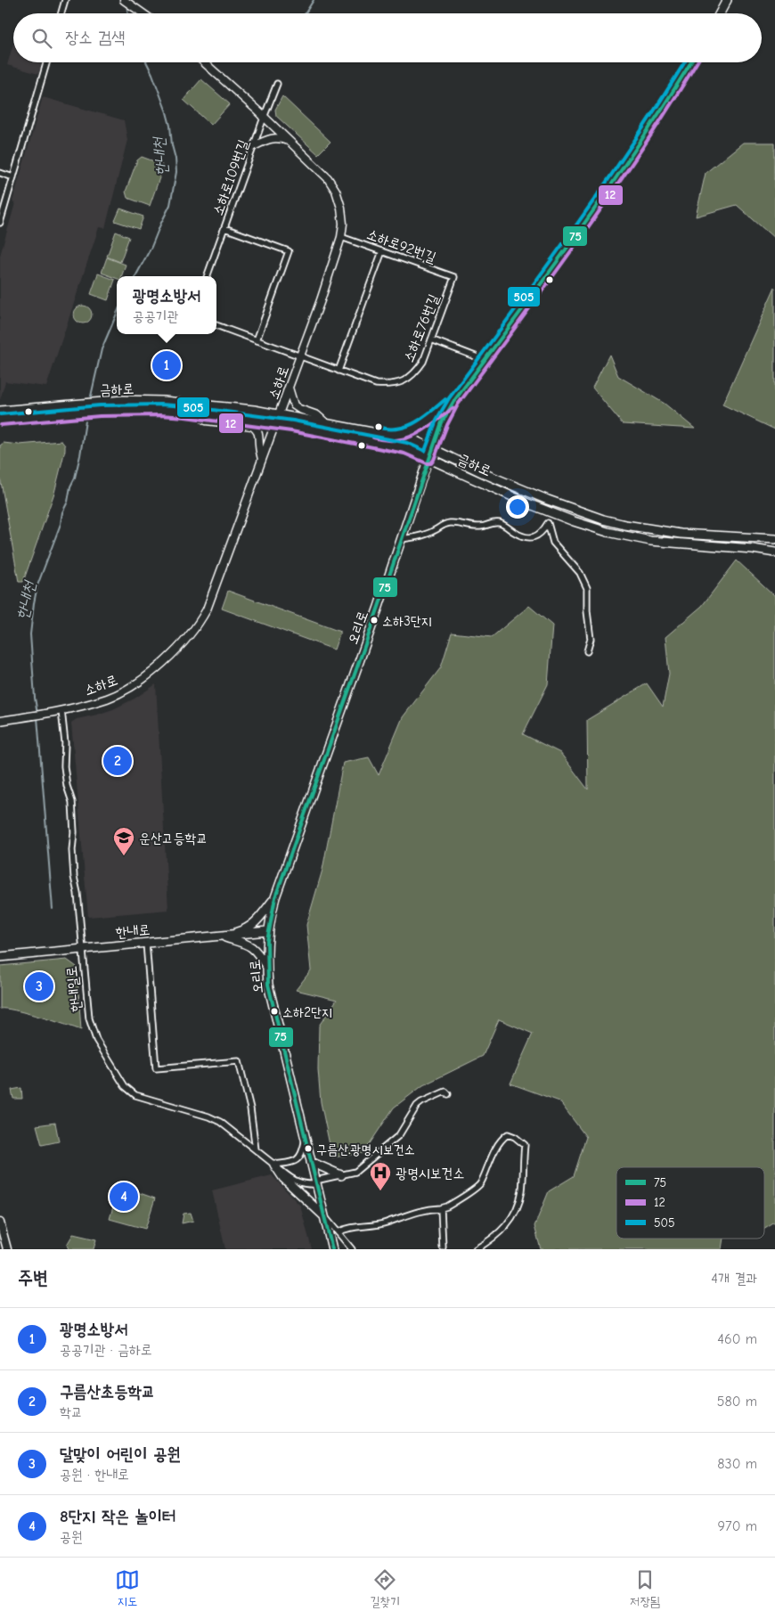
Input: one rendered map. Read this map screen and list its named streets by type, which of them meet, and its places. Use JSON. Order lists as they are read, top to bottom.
{
  "streets": {
    "main road": ["금하로", "오리로", "한내로"],
    "street": [
      "소하로109번길",
      "소하로92번길",
      "소하로76번길",
      "소하로",
      "한내일로"
    ]
  },
  "crossings": [
    ["소하로109번길", "소하로"],
    ["소하로92번길", "소하로76번길"],
    ["소하로92번길", "소하로"],
    ["소하로76번길", "소하로"],
    ["소하로", "금하로"],
    ["소하로", "한내일로"],
    ["금하로", "오리로"],
    ["오리로", "한내로"],
    ["오리로", "한내일로"],
    ["한내로", "한내일로"]
  ],
  "water": ["한내천"],
  "places": {
    "other": ["소하3단지", "소하2단지", "구름산.광명시보건소"],
    "school or university": ["운산고등학교"],
    "hospital": ["광명시보건소"]
  },
  "lines": ["transit line 75", "transit line 12", "transit line 505"],
  "legend": ["75", "12", "505"],
  "page": {
    "search": "장소 검색",
    "popup": ["광명소방서", "공공기관"],
    "pins": [
      "1",
      "2",
      "3",
      "4"
    ],
    "heading": ["주변", "4개 결과"],
    "list": [
      {
        "mark": "1",
        "name": "광명소방서",
        "note": "공공기관 · 금하로",
        "value": "460 m"
      },
      {
        "mark": "2",
        "name": "구름산초등학교",
        "note": "학교",
        "value": "580 m"
      },
      {
        "mark": "3",
        "name": "달맞이 어린이 공원",
        "note": "공원 · 한내로",
        "value": "830 m"
      },
      {
        "mark": "4",
        "name": "8단지 작은 놀이터",
        "note": "공원",
        "value": "970 m"
      }
    ],
    "nav": ["지도", "길찾기", "저장됨"]
  }
}
